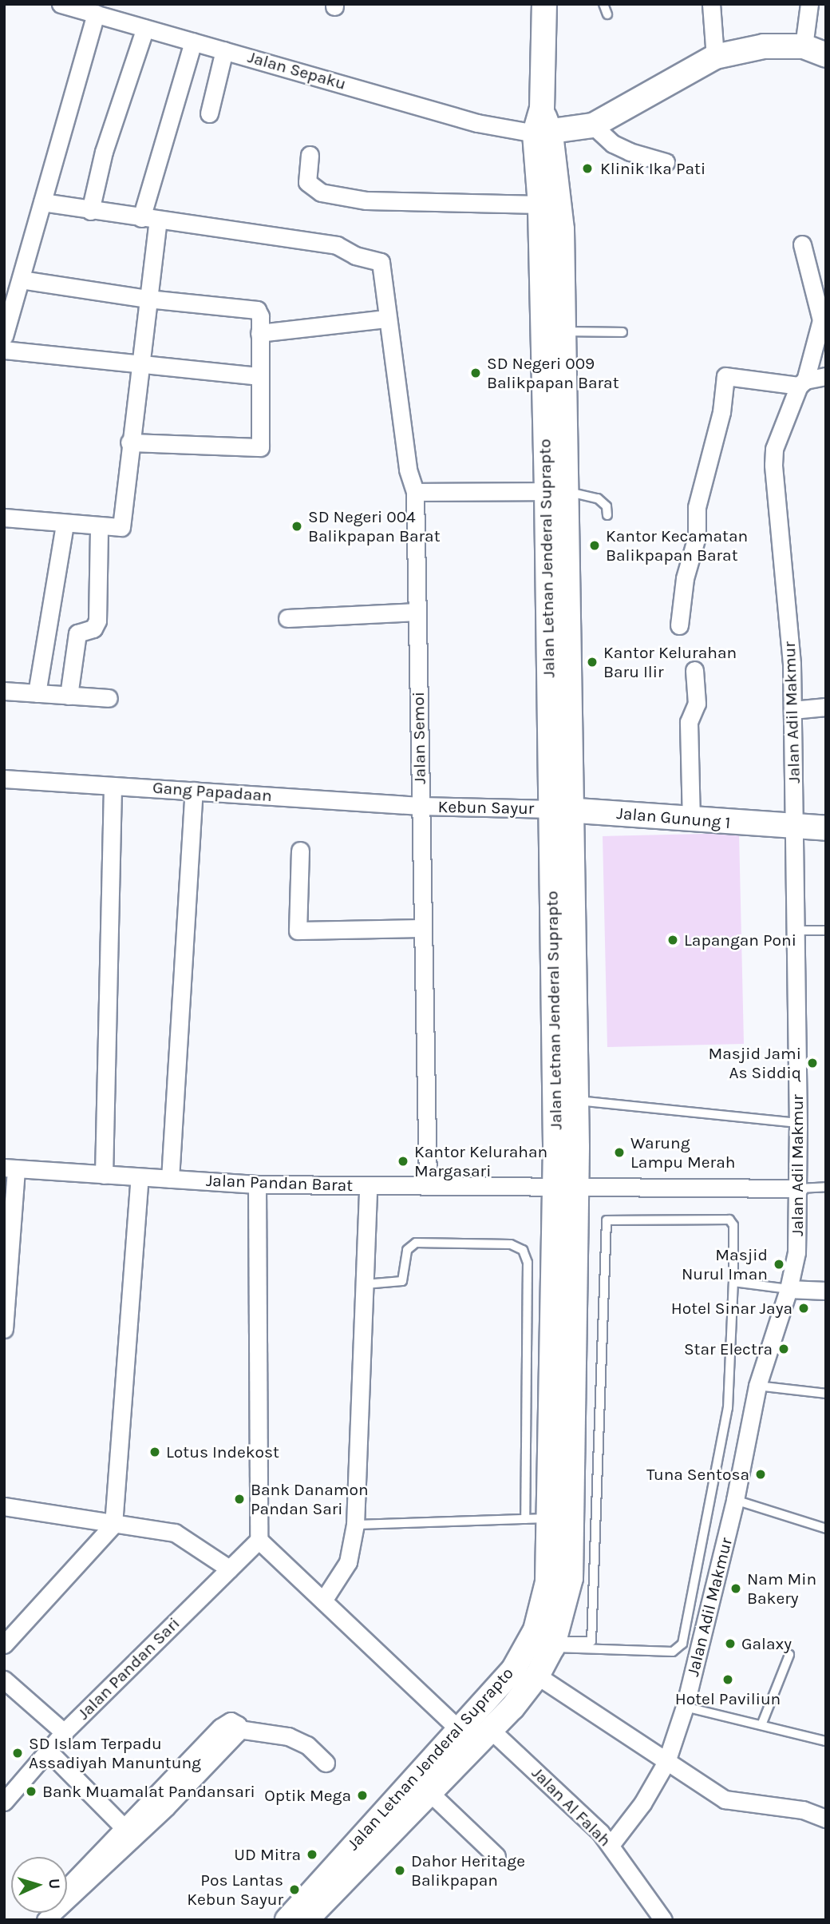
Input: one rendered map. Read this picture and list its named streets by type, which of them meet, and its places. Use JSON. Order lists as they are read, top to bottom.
{
  "streets": {
    "main road": ["Jalan Letnan Jenderal Suprapto", "Jalan Gunung 1"],
    "street": [
      "Jalan Sepaku",
      "Jalan Adil Makmur",
      "Jalan Semoi",
      "Gang Papadaan",
      "Kebun Sayur",
      "Jalan Pandan Barat",
      "Jalan Pandan Sari",
      "Jalan Al Falah"
    ]
  },
  "crossings": [
    ["Jalan Sepaku", "Jalan Letnan Jenderal Suprapto"],
    ["Jalan Letnan Jenderal Suprapto", "Kebun Sayur"],
    ["Jalan Letnan Jenderal Suprapto", "Jalan Gunung 1"],
    ["Jalan Letnan Jenderal Suprapto", "Jalan Pandan Barat"],
    ["Jalan Letnan Jenderal Suprapto", "Jalan Al Falah"],
    ["Jalan Adil Makmur", "Jalan Gunung 1"],
    ["Jalan Adil Makmur", "Jalan Pandan Barat"],
    ["Jalan Adil Makmur", "Jalan Al Falah"],
    ["Jalan Semoi", "Gang Papadaan"],
    ["Jalan Semoi", "Kebun Sayur"],
    ["Jalan Semoi", "Jalan Pandan Barat"],
    ["Gang Papadaan", "Kebun Sayur"],
    ["Kebun Sayur", "Jalan Gunung 1"]
  ],
  "places": [
    "Klinik Ika Pati",
    "SD Negeri 009 Balikpapan Barat",
    "SD Negeri 004 Balikpapan Barat",
    "Kantor Kecamatan Balikpapan Barat",
    "Kantor Kelurahan Baru Ilir",
    "Lapangan Poni",
    "Masjid Jami As Siddiq",
    "Warung Lampu Merah",
    "Kantor Kelurahan Margasari",
    "Masjid Nurul Iman",
    "Hotel Sinar Jaya",
    "Star Electra",
    "Lotus Indekost",
    "Tuna Sentosa",
    "Bank Danamon Pandan Sari",
    "Nam Min Bakery",
    "Galaxy",
    "Hotel Paviliun",
    "SD Islam Terpadu Assadiyah Manuntung",
    "Bank Muamalat Pandansari",
    "Optik Mega",
    "UD Mitra",
    "Dahor Heritage Balikpapan",
    "Pos Lantas Kebun Sayur"
  ],
  "north": "right"
}
